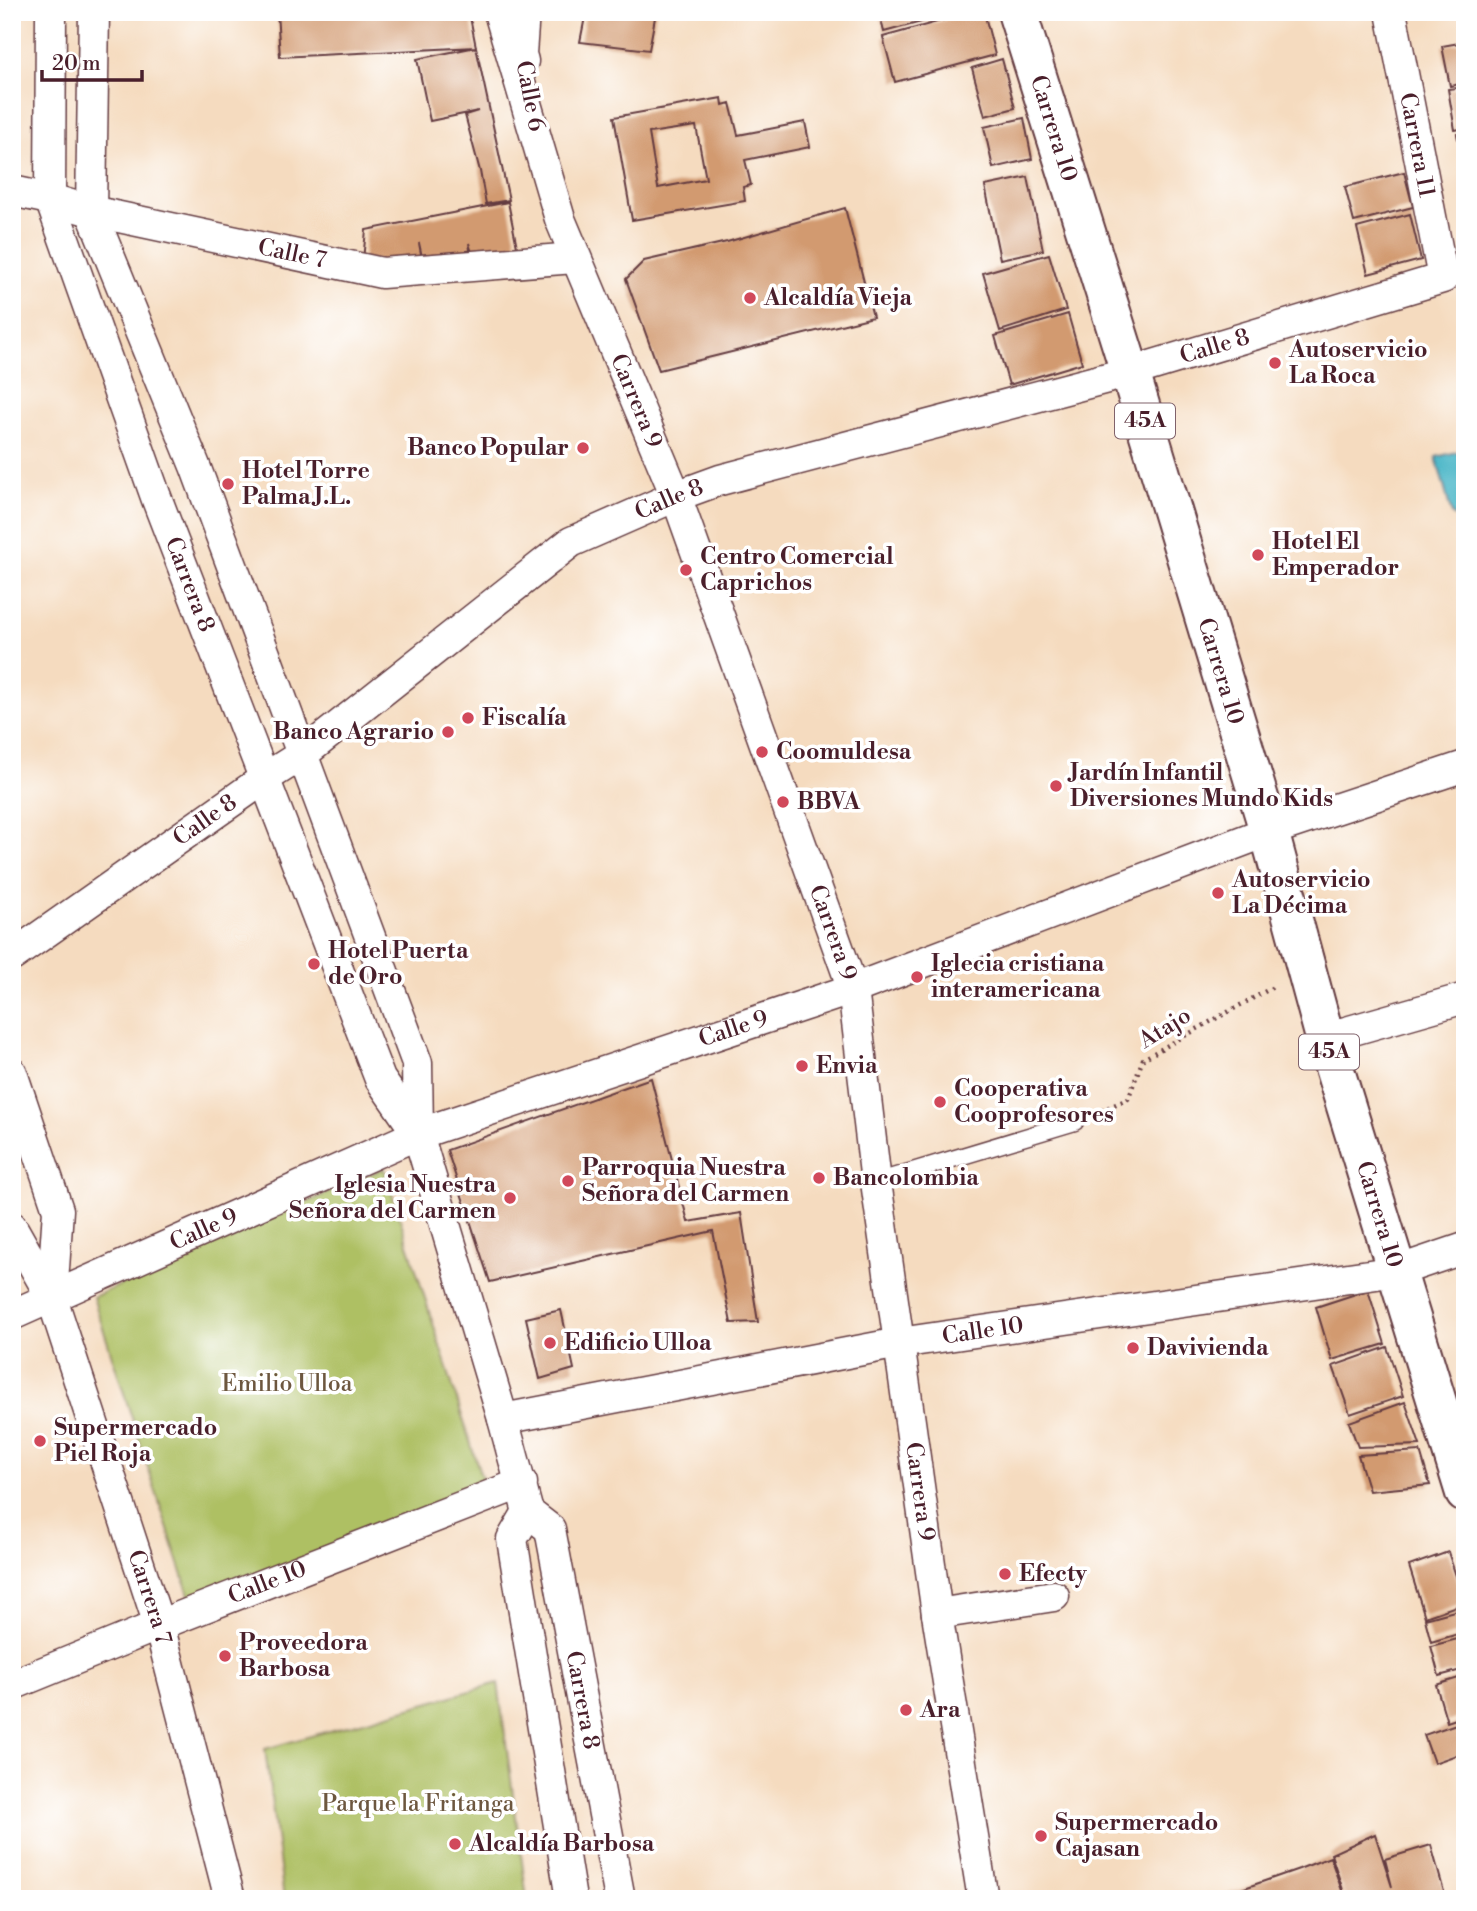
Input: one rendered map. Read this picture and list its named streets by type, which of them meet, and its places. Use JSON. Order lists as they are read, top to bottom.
{
  "streets": {
    "highway": ["Carrera 10", "45A"],
    "street": [
      "Calle 6",
      "Carrera 11",
      "Calle 7",
      "Calle 8",
      "Carrera 9",
      "Carrera 8",
      "Calle 9",
      "Calle 10",
      "Carrera 7"
    ],
    "path": ["Atajo"]
  },
  "crossings": [
    ["Calle 6", "Carrera 9"],
    ["Carrera 10", "Calle 8"],
    ["Carrera 10", "Calle 9"],
    ["Carrera 10", "Calle 10"],
    ["Carrera 11", "Calle 8"],
    ["Calle 7", "Carrera 9"],
    ["Calle 7", "Carrera 8"],
    ["Calle 8", "Carrera 9"],
    ["Calle 8", "Carrera 8"],
    ["Carrera 9", "Calle 9"],
    ["Carrera 9", "Calle 10"],
    ["Carrera 8", "Calle 9"],
    ["Carrera 8", "Calle 10"],
    ["Calle 9", "Carrera 7"],
    ["Calle 10", "Carrera 7"]
  ],
  "parks": ["Emilio Ulloa", "Parque la Fritanga"],
  "places": [
    "Alcaldía Vieja",
    "Autoservicio La Roca",
    "Banco Popular",
    "Hotel Torre Palma J.L.",
    "Hotel El Emperador",
    "Centro Comercial Caprichos",
    "Fiscalía",
    "Banco Agrario",
    "Coomuldesa",
    "Jardín Infantil Diversiones Mundo Kids",
    "BBVA",
    "Autoservicio La Décima",
    "Hotel Puerta de Oro",
    "Iglecia cristiana interamericana",
    "Envia",
    "Cooperativa Cooprofesores",
    "Bancolombia",
    "Parroquia Nuestra Señora del Carmen",
    "Iglesia Nuestra Señora del Carmen",
    "Edificio Ulloa",
    "Davivienda",
    "Supermercado Piel Roja",
    "Efecty",
    "Proveedora Barbosa",
    "Ara",
    "Supermercado Cajasan",
    "Alcaldía Barbosa"
  ],
  "scale_bar": "20 m"
}
